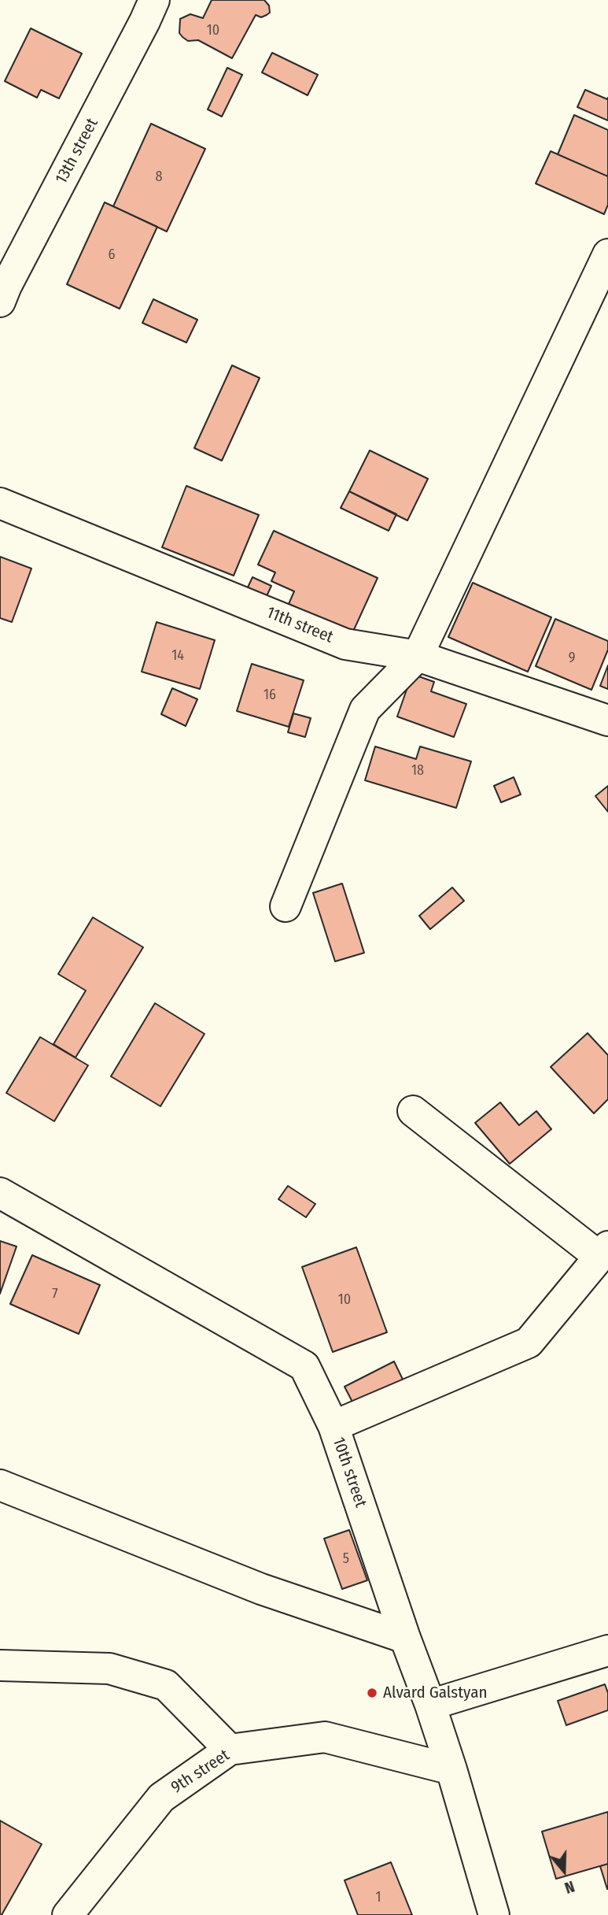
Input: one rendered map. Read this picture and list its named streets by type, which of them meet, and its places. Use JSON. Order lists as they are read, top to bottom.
{
  "streets": {
    "street": [
      "13th street",
      "11th street",
      "10th street",
      "9th street"
    ]
  },
  "crossings": [
    ["10th street", "9th street"]
  ],
  "places": ["Alvard Galstyan"],
  "house_numbers": [
    "10",
    "8",
    "6",
    "14",
    "9",
    "16",
    "18",
    "7",
    "10",
    "5",
    "1"
  ],
  "north": "bottom"
}
